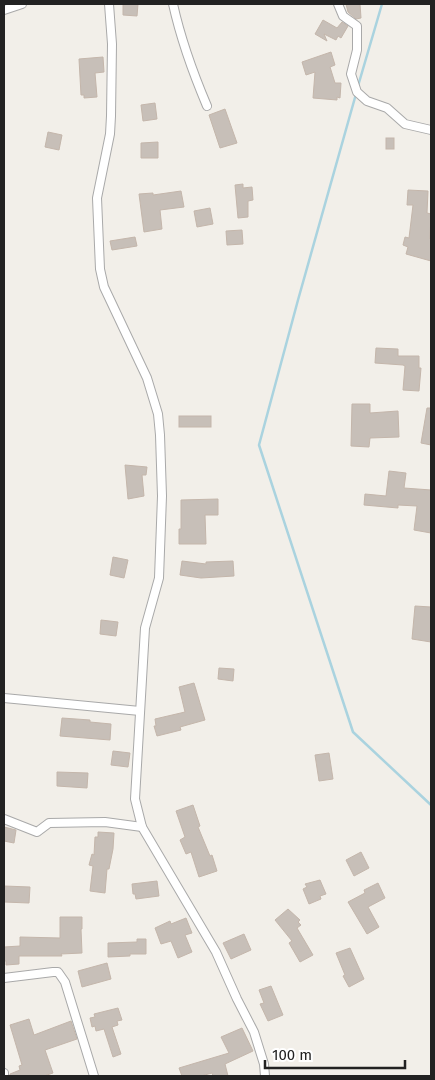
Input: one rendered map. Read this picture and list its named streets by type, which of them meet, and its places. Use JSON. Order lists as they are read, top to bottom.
{
  "scale_bar": "100 m"
}
